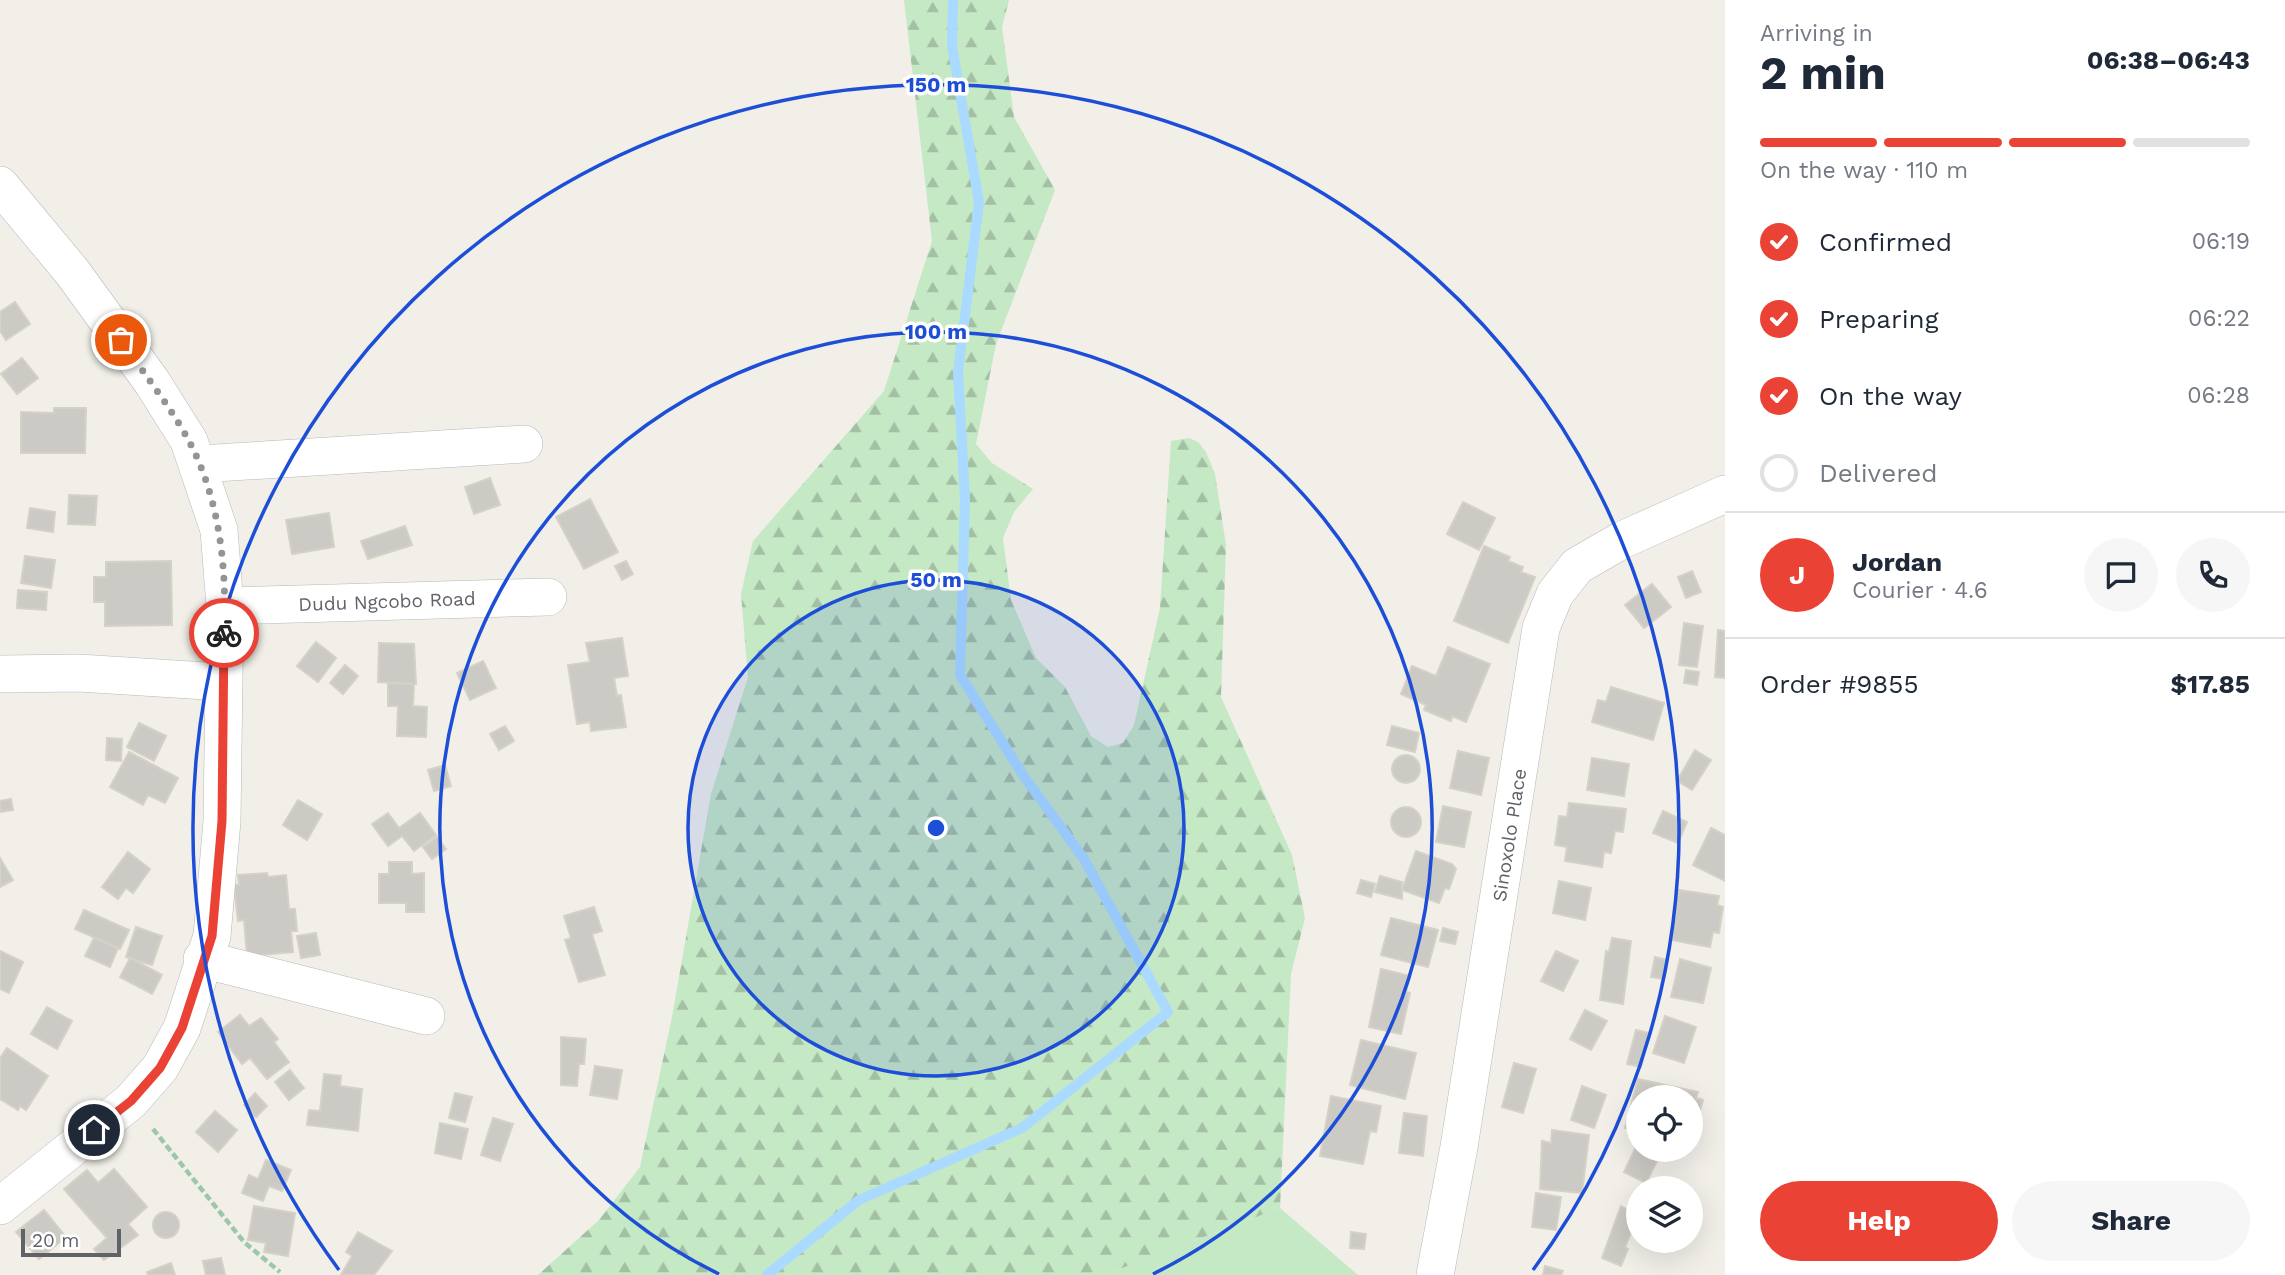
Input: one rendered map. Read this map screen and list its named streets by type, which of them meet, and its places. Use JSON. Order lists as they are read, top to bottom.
{
  "streets": {
    "street": ["Dudu Ngcobo Road", "Sinoxolo Place"]
  },
  "scale_bar": "20 m",
  "page": {
    "heading": ["2 min", "Arriving in", "06:38–06:43"],
    "panel": [
      "Jordan",
      "Courier · 4.6",
      "Order #9855",
      "$17.85"
    ],
    "bar": "On the way · 110 m",
    "list": [
      ["Confirmed", "06:19"],
      ["Preparing", "06:22"],
      ["On the way", "06:28"],
      "Delivered"
    ],
    "round": "J",
    "buttons": ["Help", "Share"],
    "scale": "20 m"
  },
  "rings": ["150 m", "100 m", "50 m"]
}
